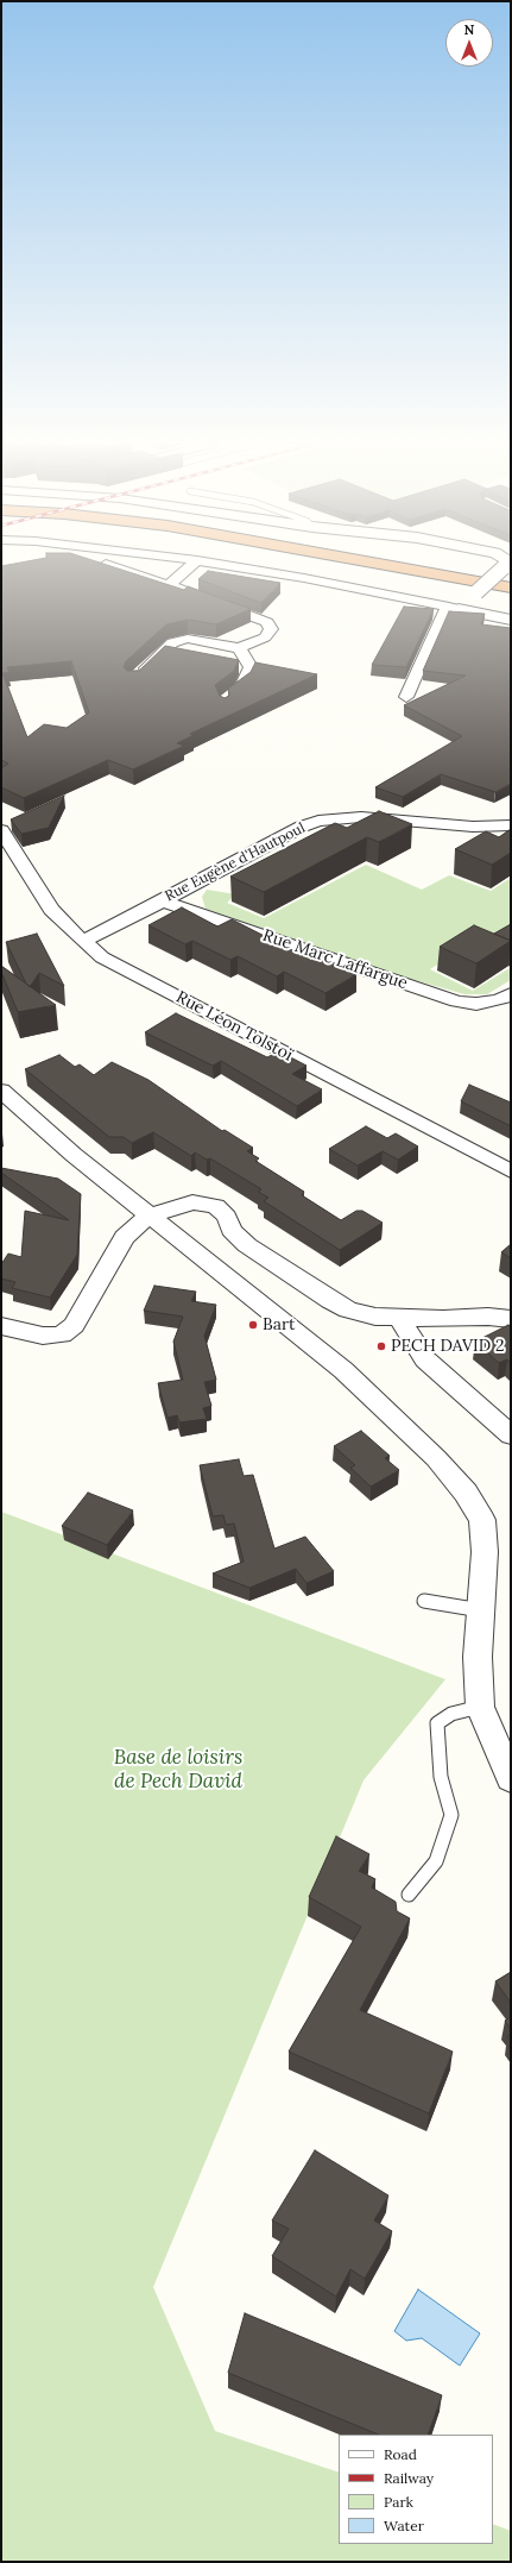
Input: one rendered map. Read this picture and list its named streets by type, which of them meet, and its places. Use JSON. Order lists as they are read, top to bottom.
{
  "streets": {
    "street": ["Rue Eugène d'Hautpoul", "Rue Marc Laffargue", "Rue Léon Tolstoï"]
  },
  "crossings": [
    ["Rue Eugène d'Hautpoul", "Rue Marc Laffargue"],
    ["Rue Eugène d'Hautpoul", "Rue Léon Tolstoï"]
  ],
  "parks": ["Base de loisirs de Pech David"],
  "places": ["Bart", "PECH DAVID 2"],
  "legend": [
    "Road",
    "Railway",
    "Park",
    "Water"
  ],
  "north": "top"
}
